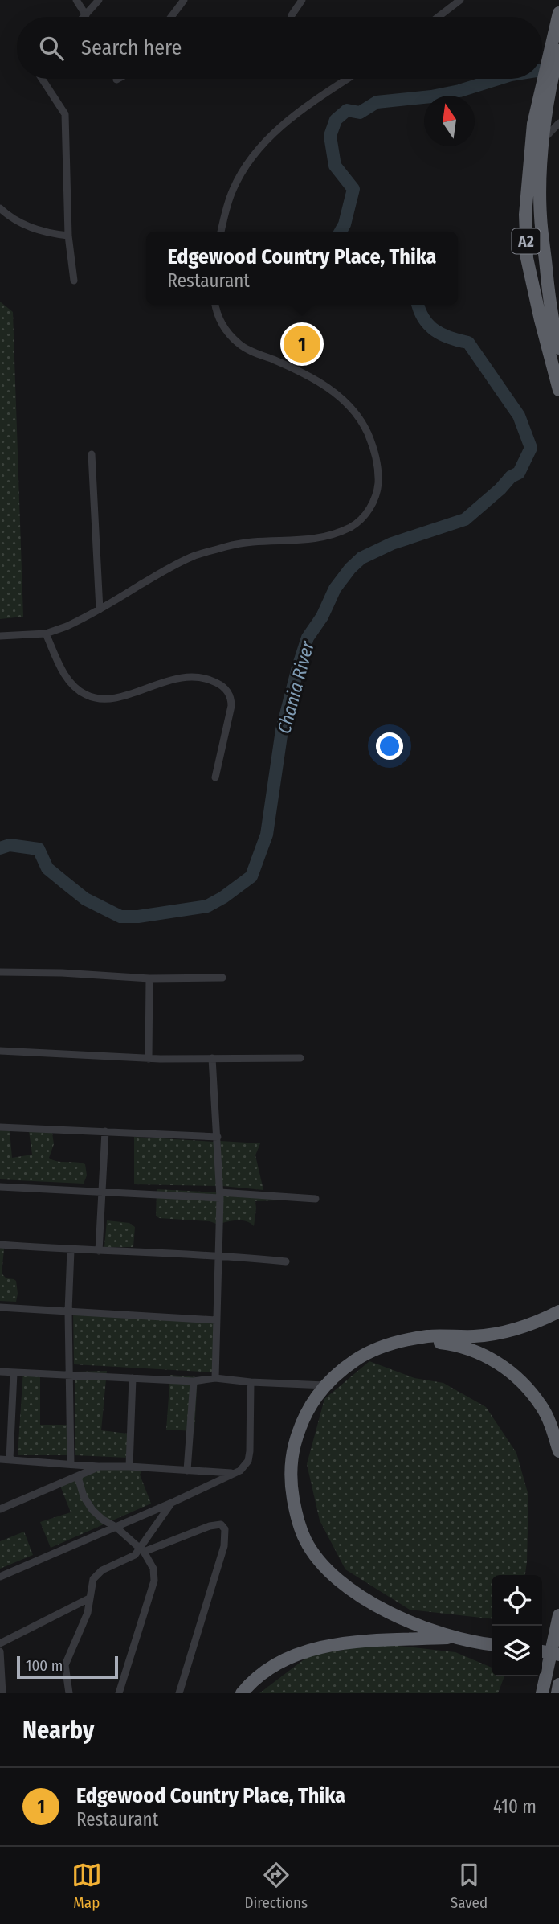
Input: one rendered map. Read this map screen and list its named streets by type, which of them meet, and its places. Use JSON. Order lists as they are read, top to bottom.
{
  "streets": {
    "highway": ["A2"]
  },
  "water": ["Chania River"],
  "scale_bar": "100 m",
  "north": "top",
  "page": {
    "search": "Search here",
    "popup": ["Edgewood Country Place, Thika", "Restaurant"],
    "pins": "1",
    "scale": "100 m",
    "heading": "Nearby",
    "list": [
      {
        "mark": "1",
        "name": "Edgewood Country Place, Thika",
        "note": "Restaurant",
        "value": "410 m"
      }
    ],
    "nav": ["Map", "Directions", "Saved"]
  }
}
